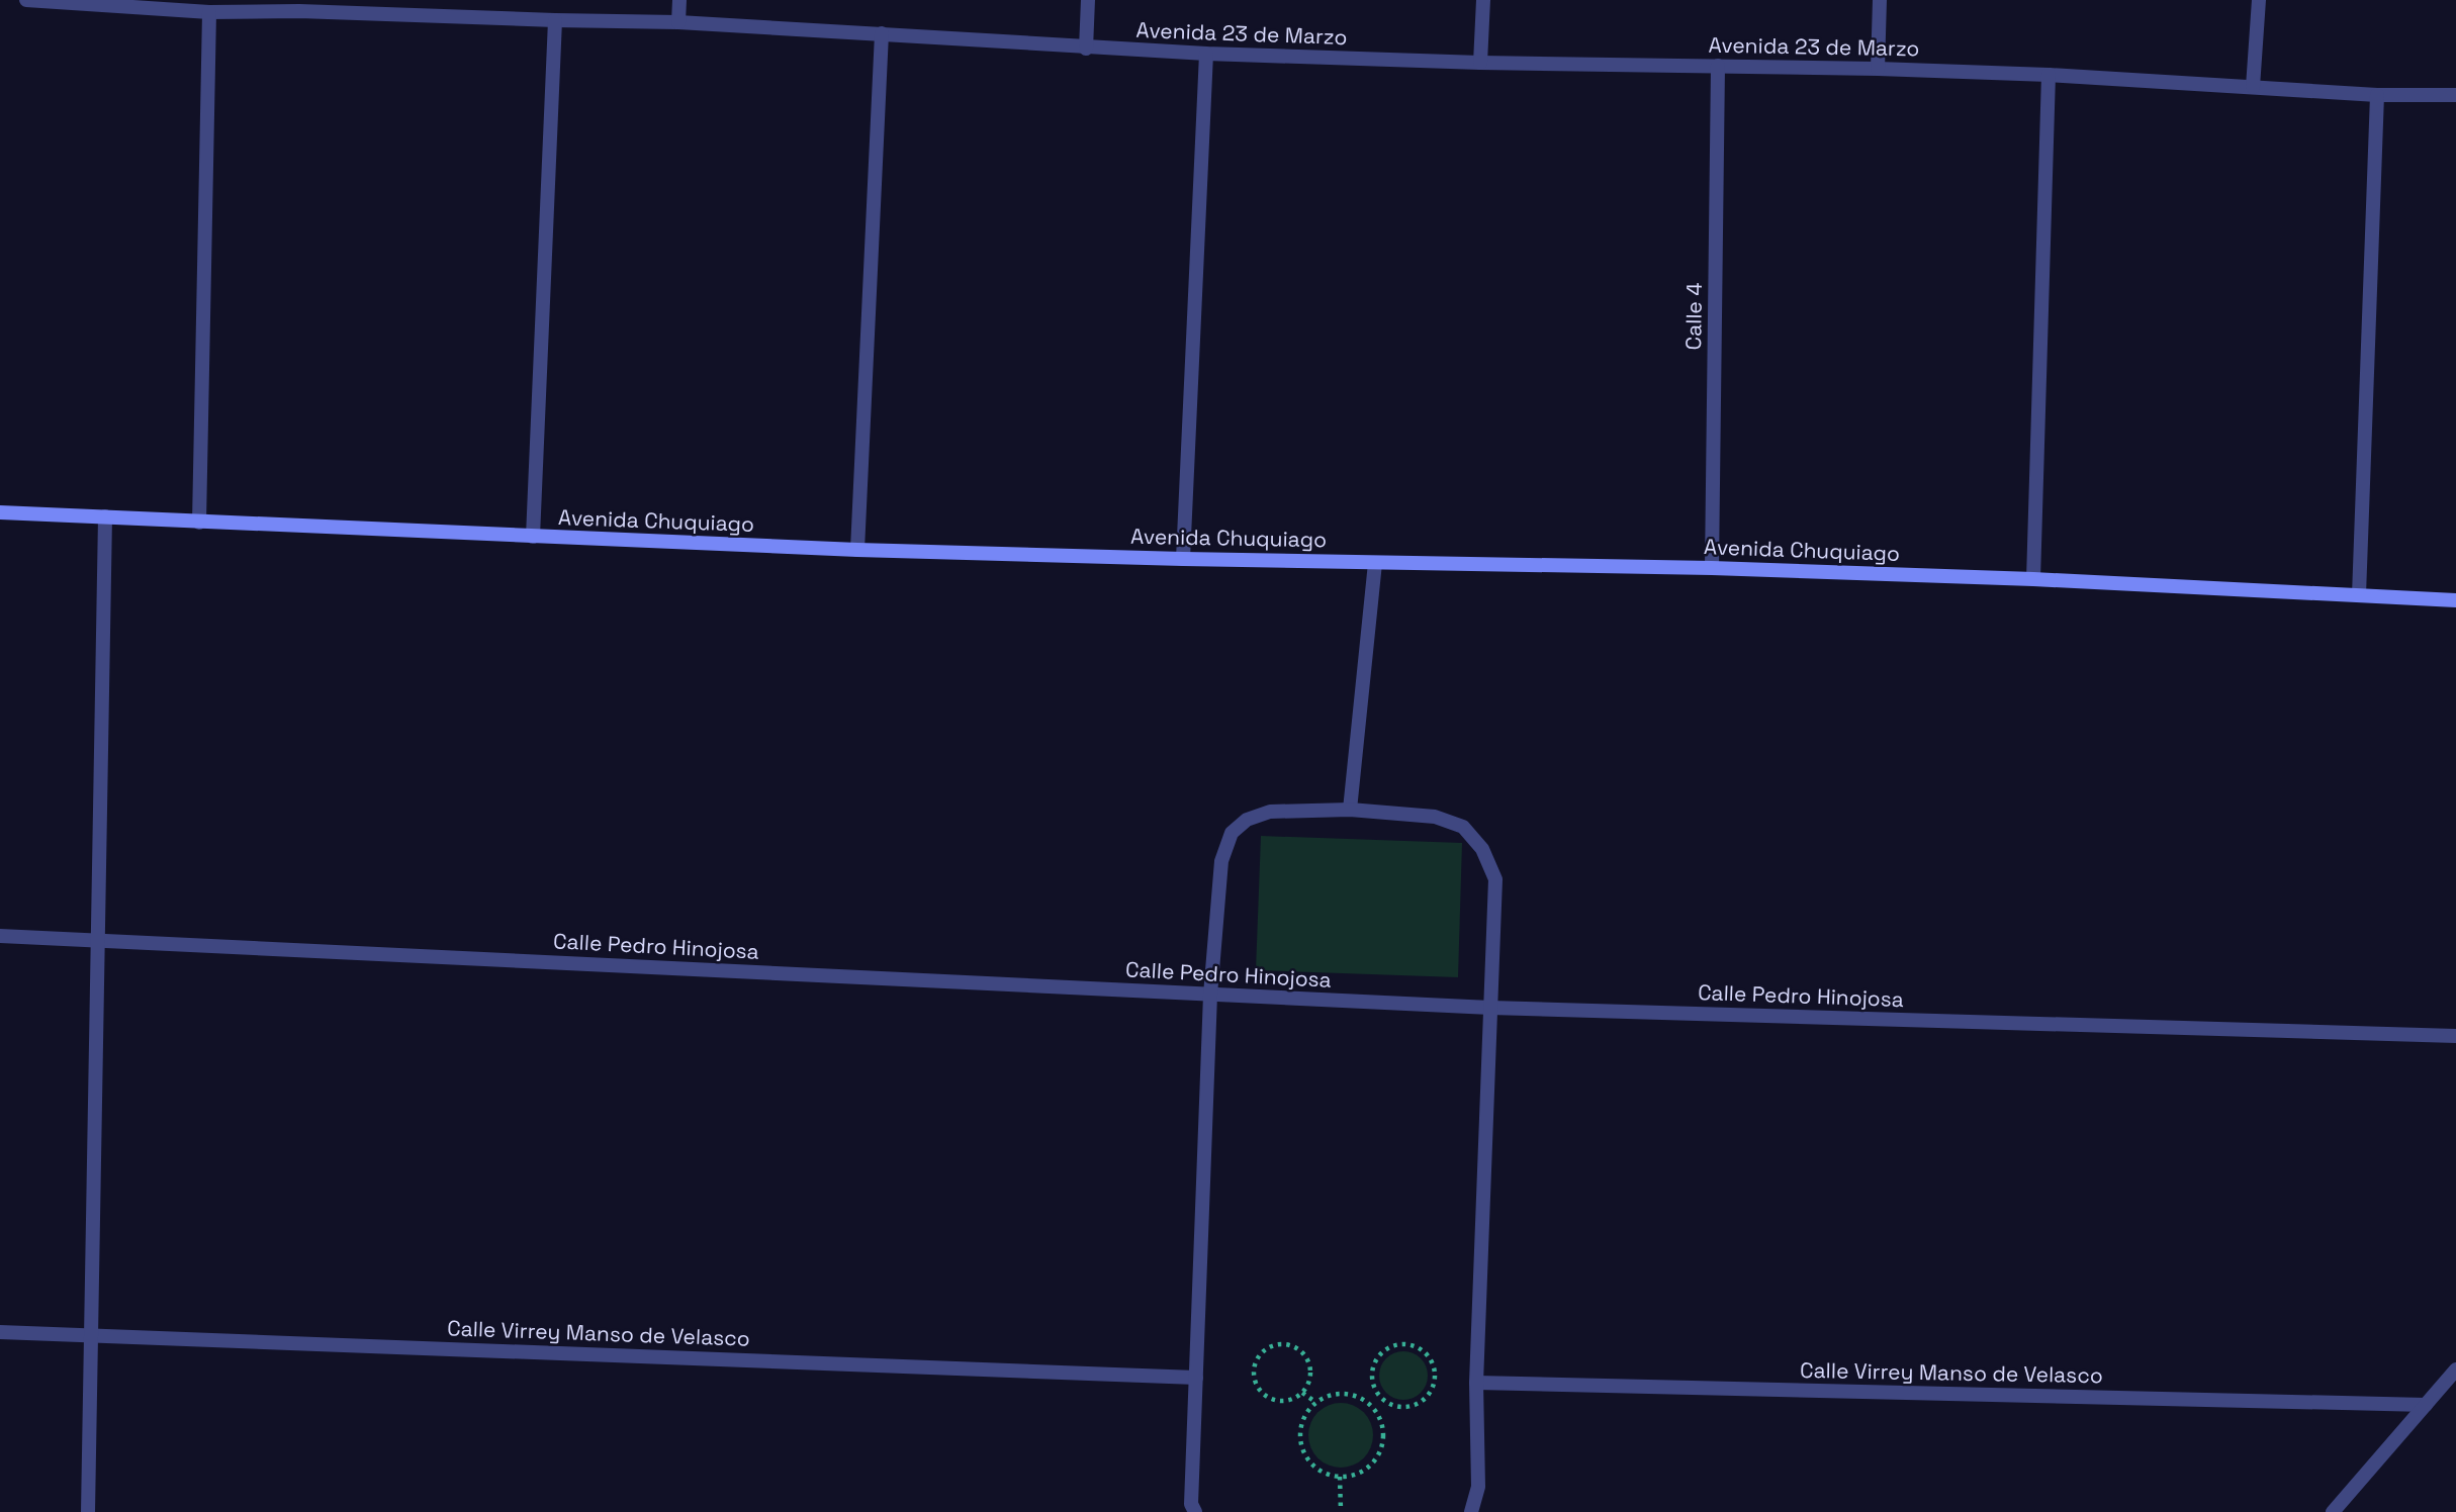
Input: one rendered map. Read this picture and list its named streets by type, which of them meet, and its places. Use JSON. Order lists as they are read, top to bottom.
{
  "streets": {
    "street": [
      "Avenida 23 de Marzo",
      "Calle 4",
      "Avenida Chuquiago",
      "Calle Pedro Hinojosa",
      "Calle Virrey Manso de Velasco"
    ]
  },
  "crossings": [
    ["Avenida 23 de Marzo", "Calle 4"],
    ["Calle 4", "Avenida Chuquiago"]
  ]
}
